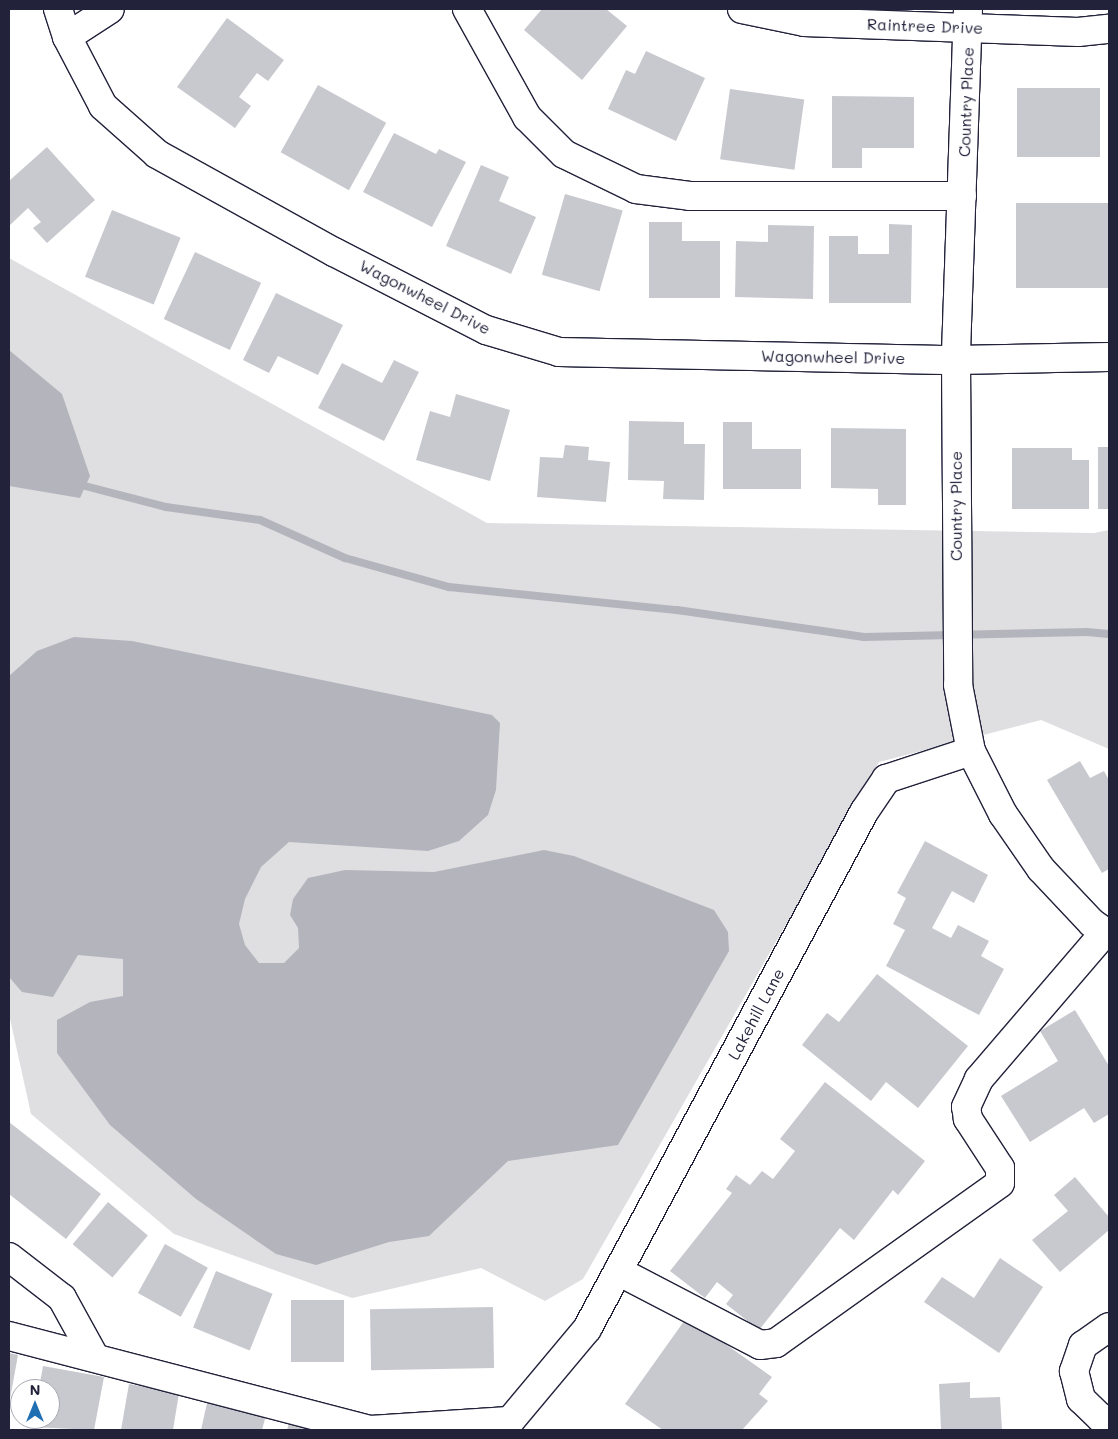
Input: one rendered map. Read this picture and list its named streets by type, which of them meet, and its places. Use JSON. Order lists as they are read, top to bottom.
{
  "streets": {
    "street": [
      "Raintree Drive",
      "Country Place",
      "Wagonwheel Drive",
      "Lakehill Lane"
    ]
  },
  "crossings": [
    ["Raintree Drive", "Country Place"],
    ["Country Place", "Wagonwheel Drive"],
    ["Country Place", "Lakehill Lane"]
  ],
  "north": "top"
}
